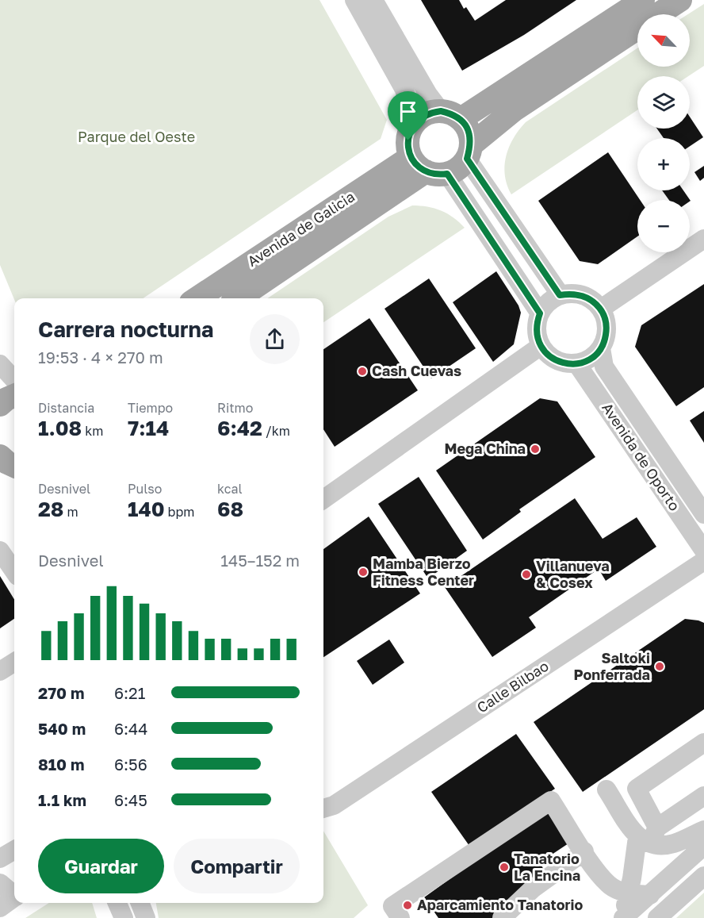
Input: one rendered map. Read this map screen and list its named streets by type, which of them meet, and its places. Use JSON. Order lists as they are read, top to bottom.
{
  "streets": {
    "main road": ["Avenida de Galicia"],
    "street": ["Avenida de Oporto", "Calle Bilbao"]
  },
  "parks": ["Parque del Oeste"],
  "places": [
    "Cash Cuevas",
    "Mega China",
    "Mamba Bierzo Fitness Center",
    "Villanueva & Cosex",
    "Saltoki Ponferrada",
    "Tanatorio La Encina",
    "Aparcamiento Tanatorio"
  ],
  "north": "top left",
  "page": {
    "map_buttons": ["+", "−"],
    "heading": ["Carrera nocturna", "19:53 · 4 × 270 m"],
    "stats": [
      ["Distancia", "1.08 km"],
      ["Tiempo", "7:14"],
      ["Ritmo", "6:42 /km"],
      ["Desnivel", "28 m"],
      ["Pulso", "140 bpm"],
      ["kcal", "68"]
    ],
    "chart": ["Desnivel", "145–152 m"],
    "list": [
      {
        "name": "270 m",
        "note": "6:21"
      },
      {
        "name": "540 m",
        "note": "6:44"
      },
      {
        "name": "810 m",
        "note": "6:56"
      },
      {
        "name": "1.1 km",
        "note": "6:45"
      }
    ],
    "buttons": ["Guardar", "Compartir"]
  }
}
